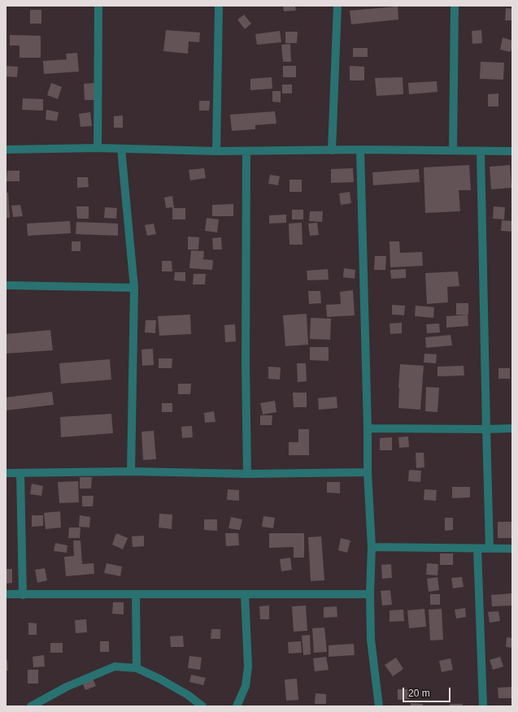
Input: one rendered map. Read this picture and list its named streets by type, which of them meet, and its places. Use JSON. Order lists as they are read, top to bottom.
{
  "scale_bar": "20 m"
}
